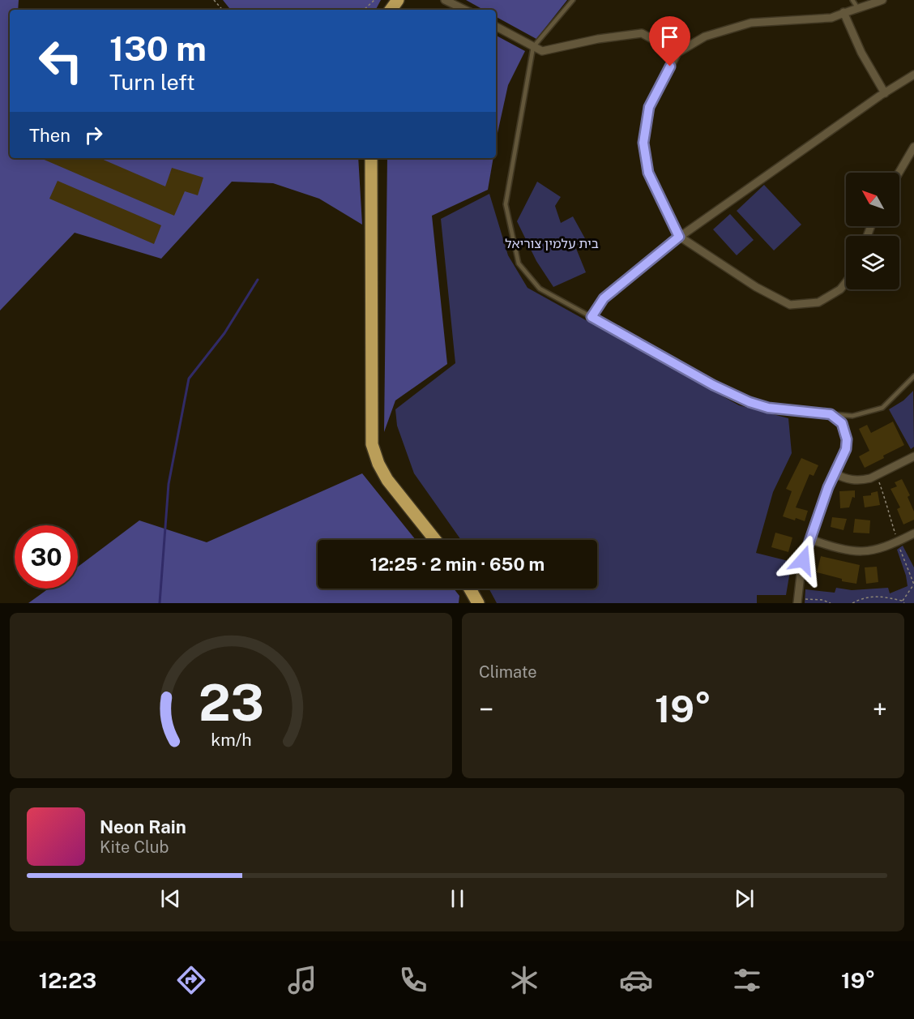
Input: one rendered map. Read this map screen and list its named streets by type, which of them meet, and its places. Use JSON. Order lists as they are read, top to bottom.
{
  "parks": ["בית עלמין צוריאל"],
  "north": "top left",
  "page": {
    "turn": ["130 m", "Turn left"],
    "then": "Then",
    "limit": "30",
    "trip": "12:25 · 2 min · 650 m",
    "tile": "Climate",
    "heat": ["−", "19°", "+"],
    "song": ["Neon Rain", "Kite Club"],
    "tabs": ["12:23", "19°"],
    "gauge": ["23", "km/h"]
  }
}
